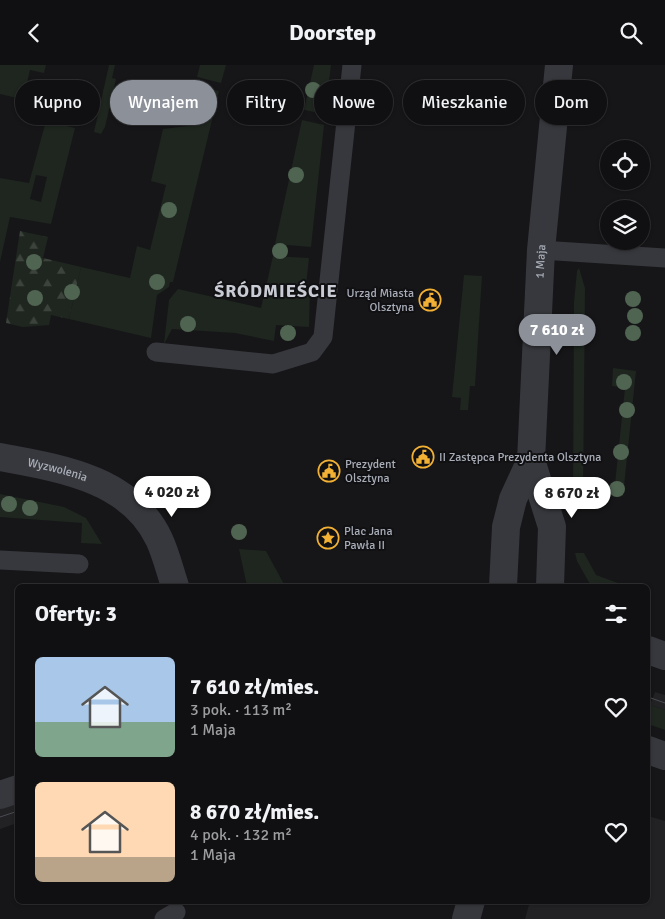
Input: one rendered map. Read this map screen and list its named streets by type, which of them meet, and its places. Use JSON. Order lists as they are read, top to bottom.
{
  "streets": {
    "street": ["1 Maja", "Wyzwolenia"]
  },
  "districts": ["ŚRÓDMIEŚCIE"],
  "places": {
    "public building": ["Urząd Miasta Olsztyna", "II Zastępca Prezydenta Olsztyna", "Prezydent Olsztyna"],
    "place": ["Plac Jana Pawła II"]
  },
  "page": {
    "header": "Doorstep",
    "chip": [
      "Kupno",
      "Wynajem",
      "Filtry",
      "Nowe",
      "Mieszkanie",
      "Dom"
    ],
    "price": ["7 610 zł", "4 020 zł", "8 670 zł"],
    "heading": "Oferty: 3",
    "list": [
      {
        "name": "7 610 zł/mies.",
        "note": "3 pok. · 113 m² · 1 Maja"
      },
      {
        "name": "8 670 zł/mies.",
        "note": "4 pok. · 132 m² · 1 Maja"
      }
    ]
  }
}
